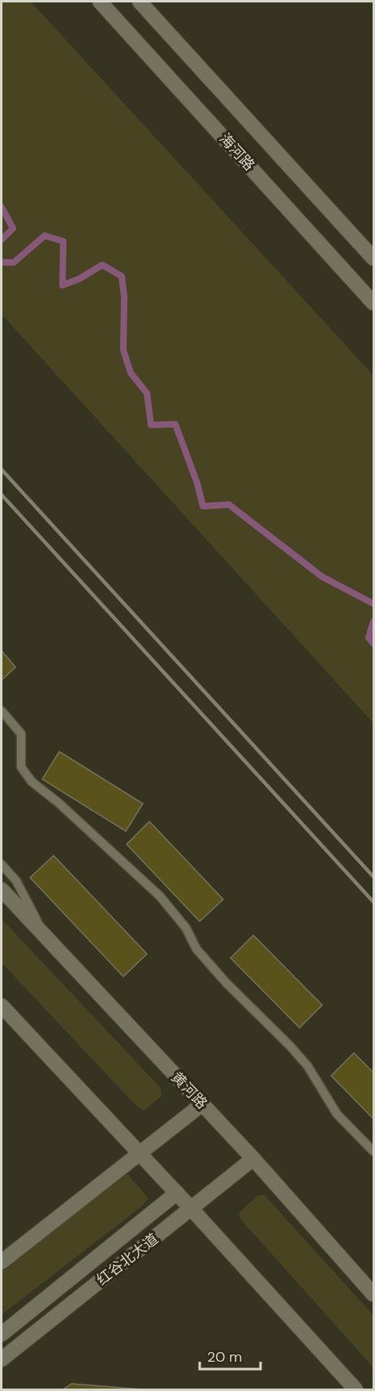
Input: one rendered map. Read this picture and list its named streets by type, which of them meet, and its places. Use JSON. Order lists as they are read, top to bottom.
{
  "streets": {
    "main road": ["海河路", "黄河路", "红谷北大道"]
  },
  "crossings": [
    ["黄河路", "红谷北大道"]
  ],
  "scale_bar": "20 m"
}
